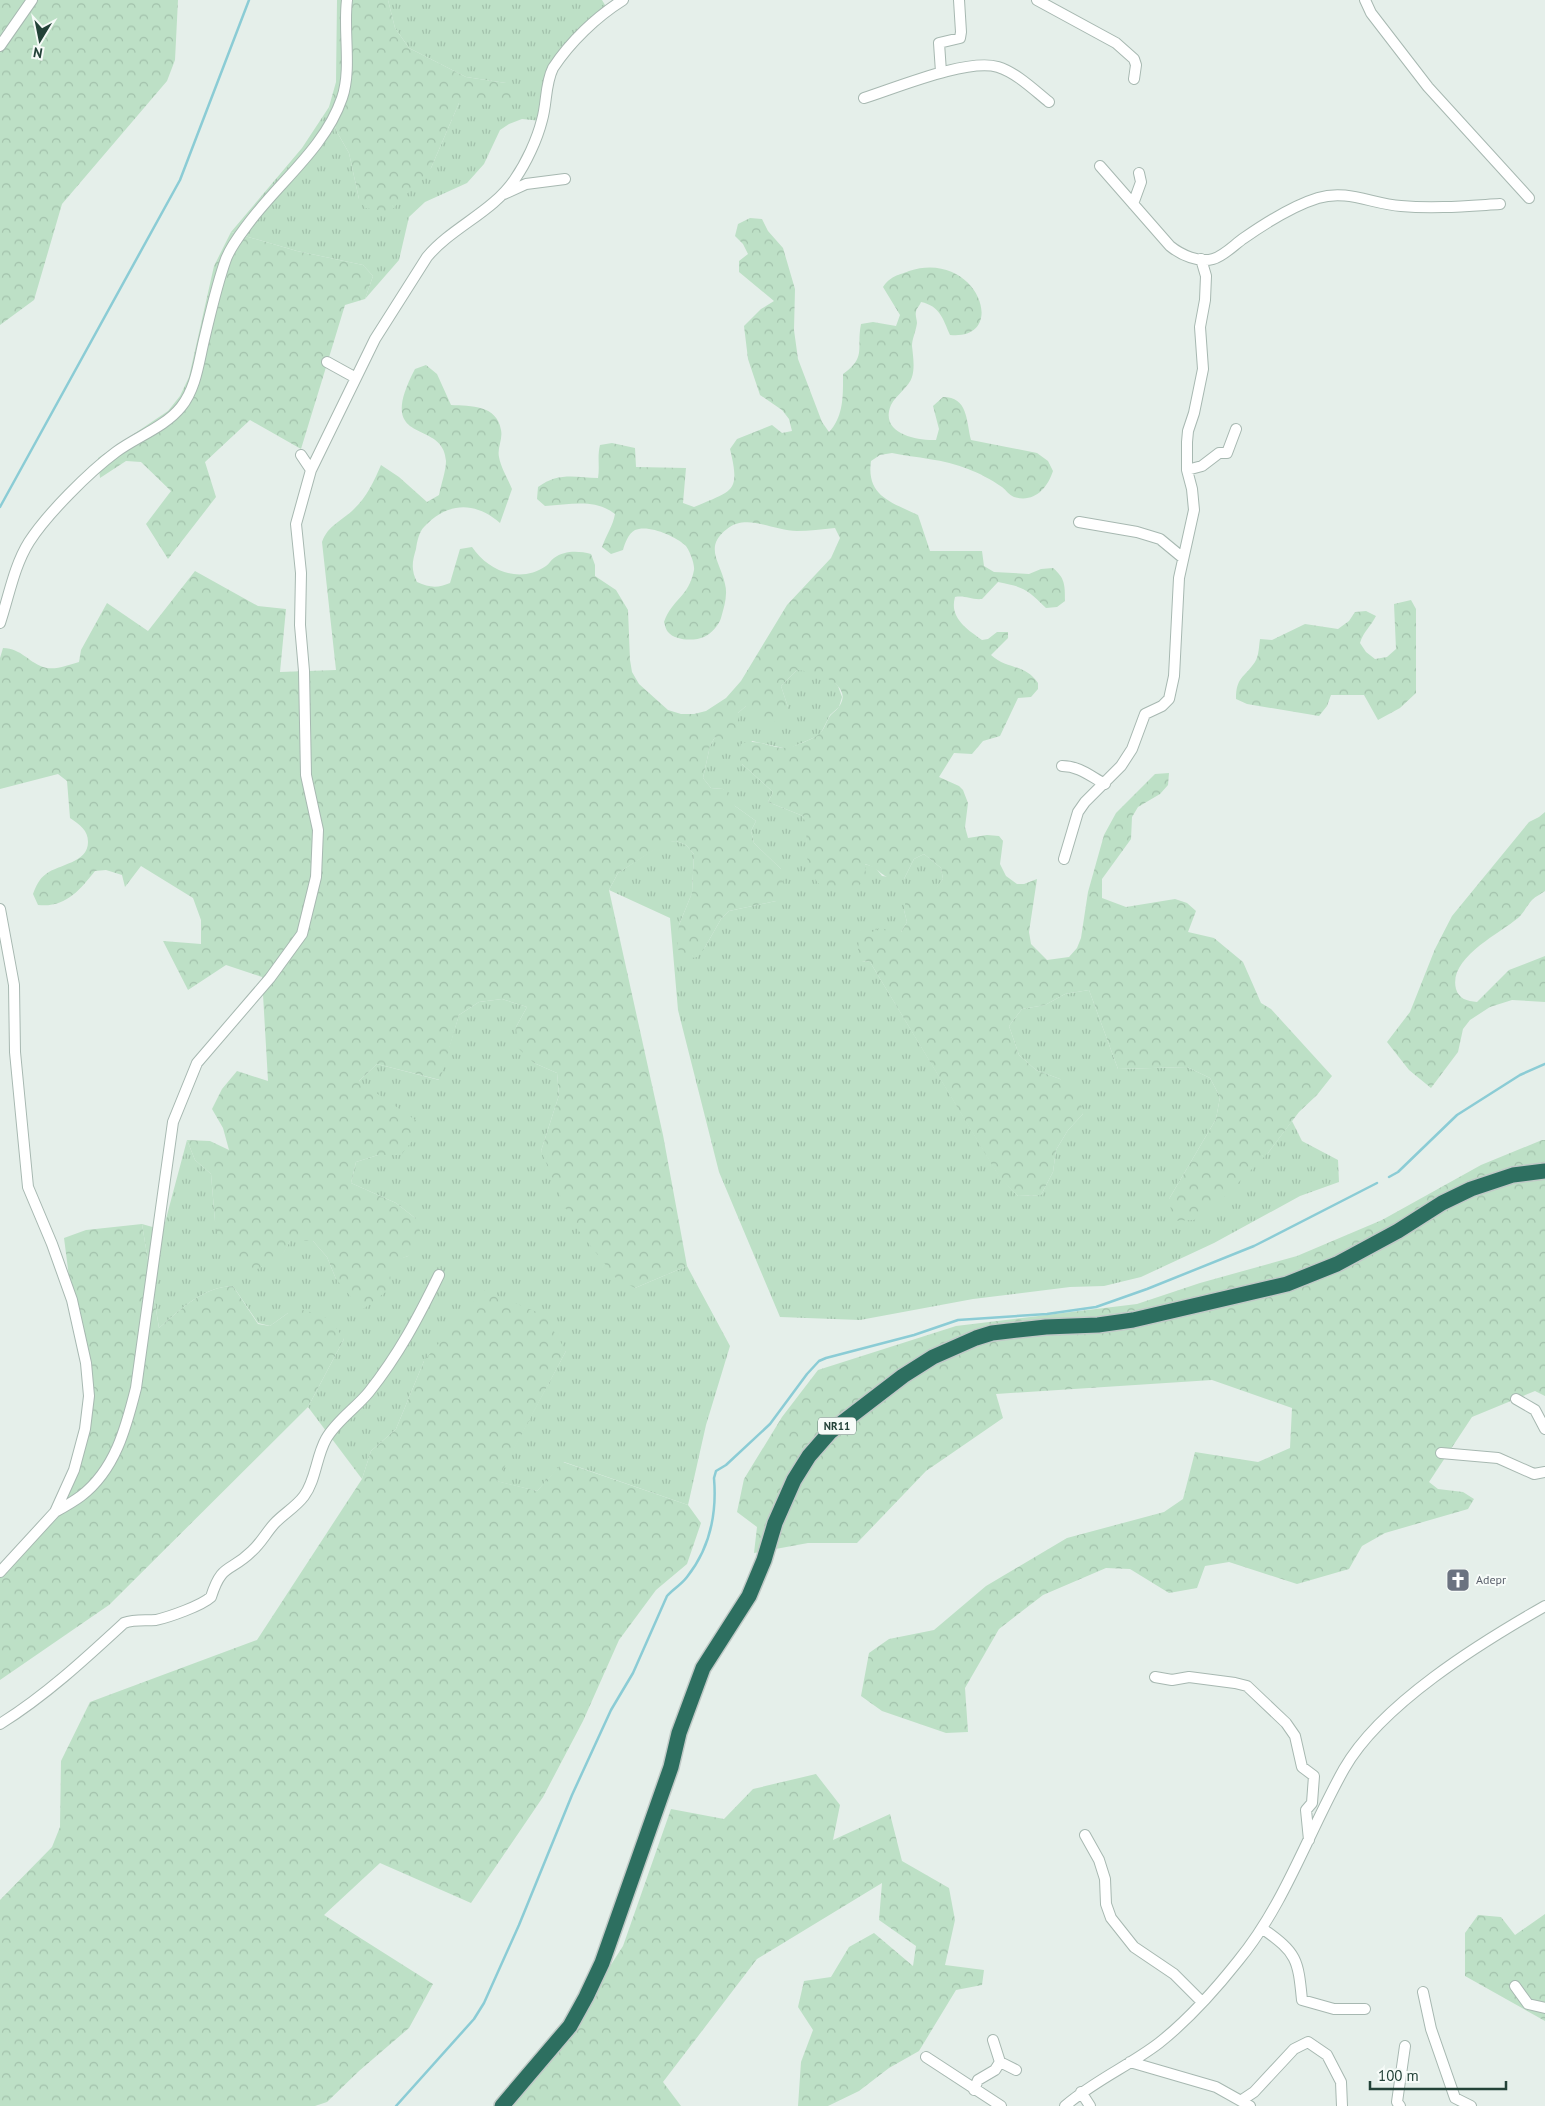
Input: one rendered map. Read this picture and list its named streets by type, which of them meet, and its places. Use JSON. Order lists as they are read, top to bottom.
{
  "streets": {
    "highway": ["NR11"]
  },
  "places": {
    "church": ["Adepr"]
  },
  "scale_bar": "100 m",
  "north": "bottom"
}
